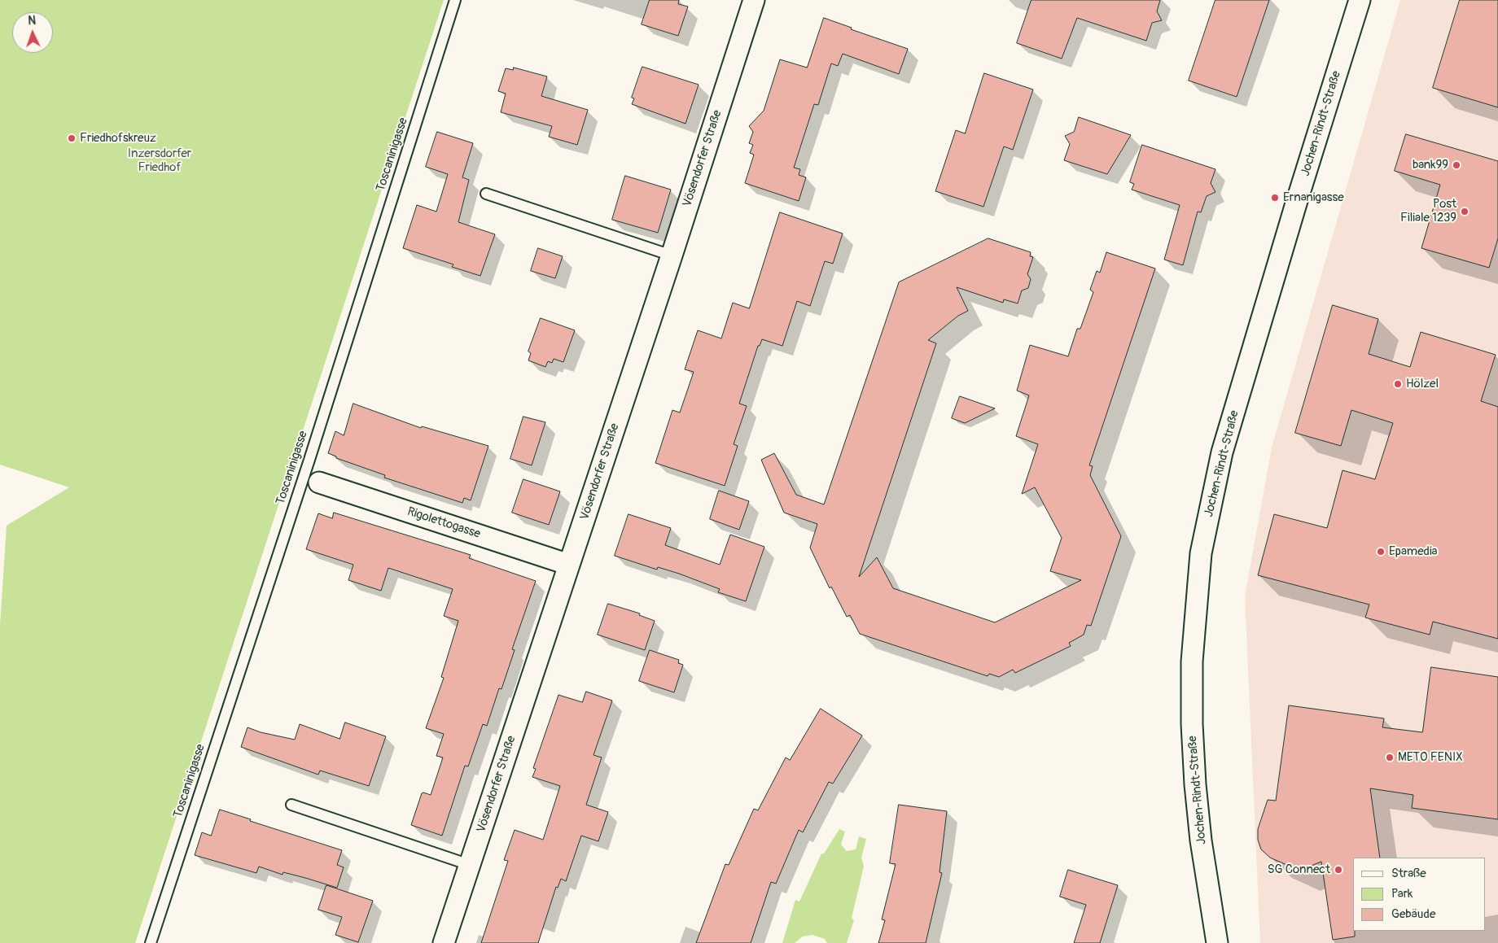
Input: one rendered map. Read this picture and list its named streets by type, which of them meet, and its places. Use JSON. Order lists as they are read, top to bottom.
{
  "streets": {
    "street": ["Jochen-Rindt-Straße", "Vösendorfer Straße", "Rigolettogasse"],
    "lane": ["Toscaninigasse"]
  },
  "crossings": [
    ["Vösendorfer Straße", "Rigolettogasse"]
  ],
  "parks": ["Inzersdorfer Friedhof"],
  "places": [
    "Friedhofskreuz",
    "bank99",
    "Ernanigasse",
    "Post Filiale 1239",
    "Hölzel",
    "Epamedia",
    "METO FENIX",
    "SG Connect"
  ],
  "legend": ["Straße", "Park", "Gebäude"],
  "north": "top"
}
